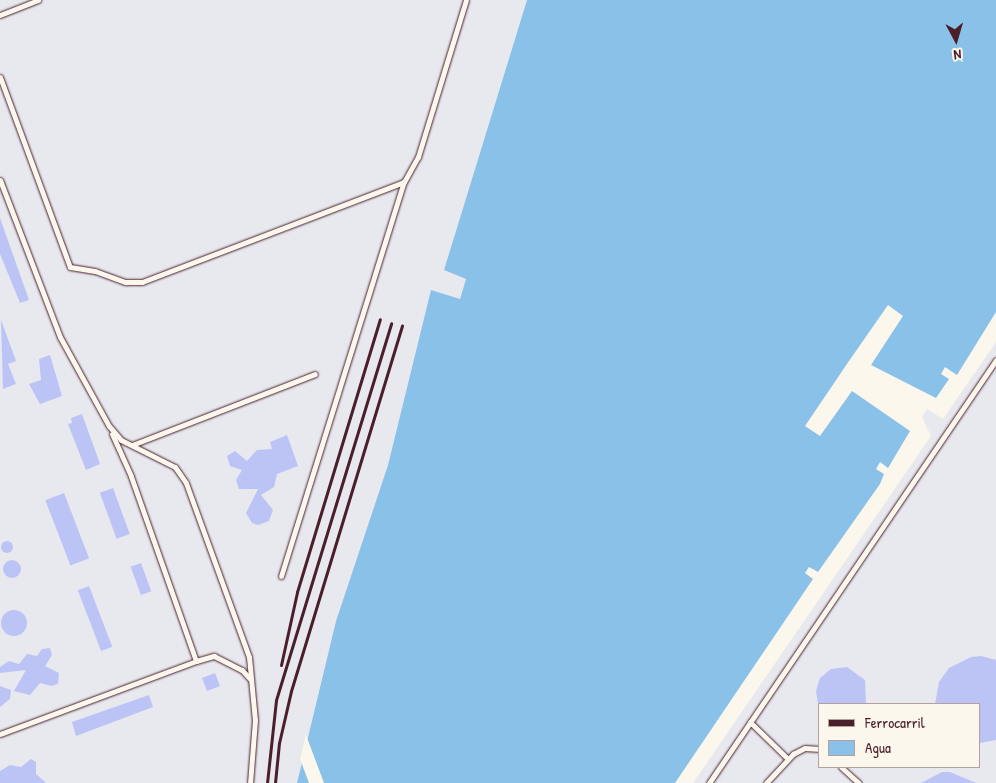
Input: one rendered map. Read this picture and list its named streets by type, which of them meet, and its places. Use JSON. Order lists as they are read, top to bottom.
{
  "legend": ["Ferrocarril", "Agua"],
  "north": "bottom"
}
